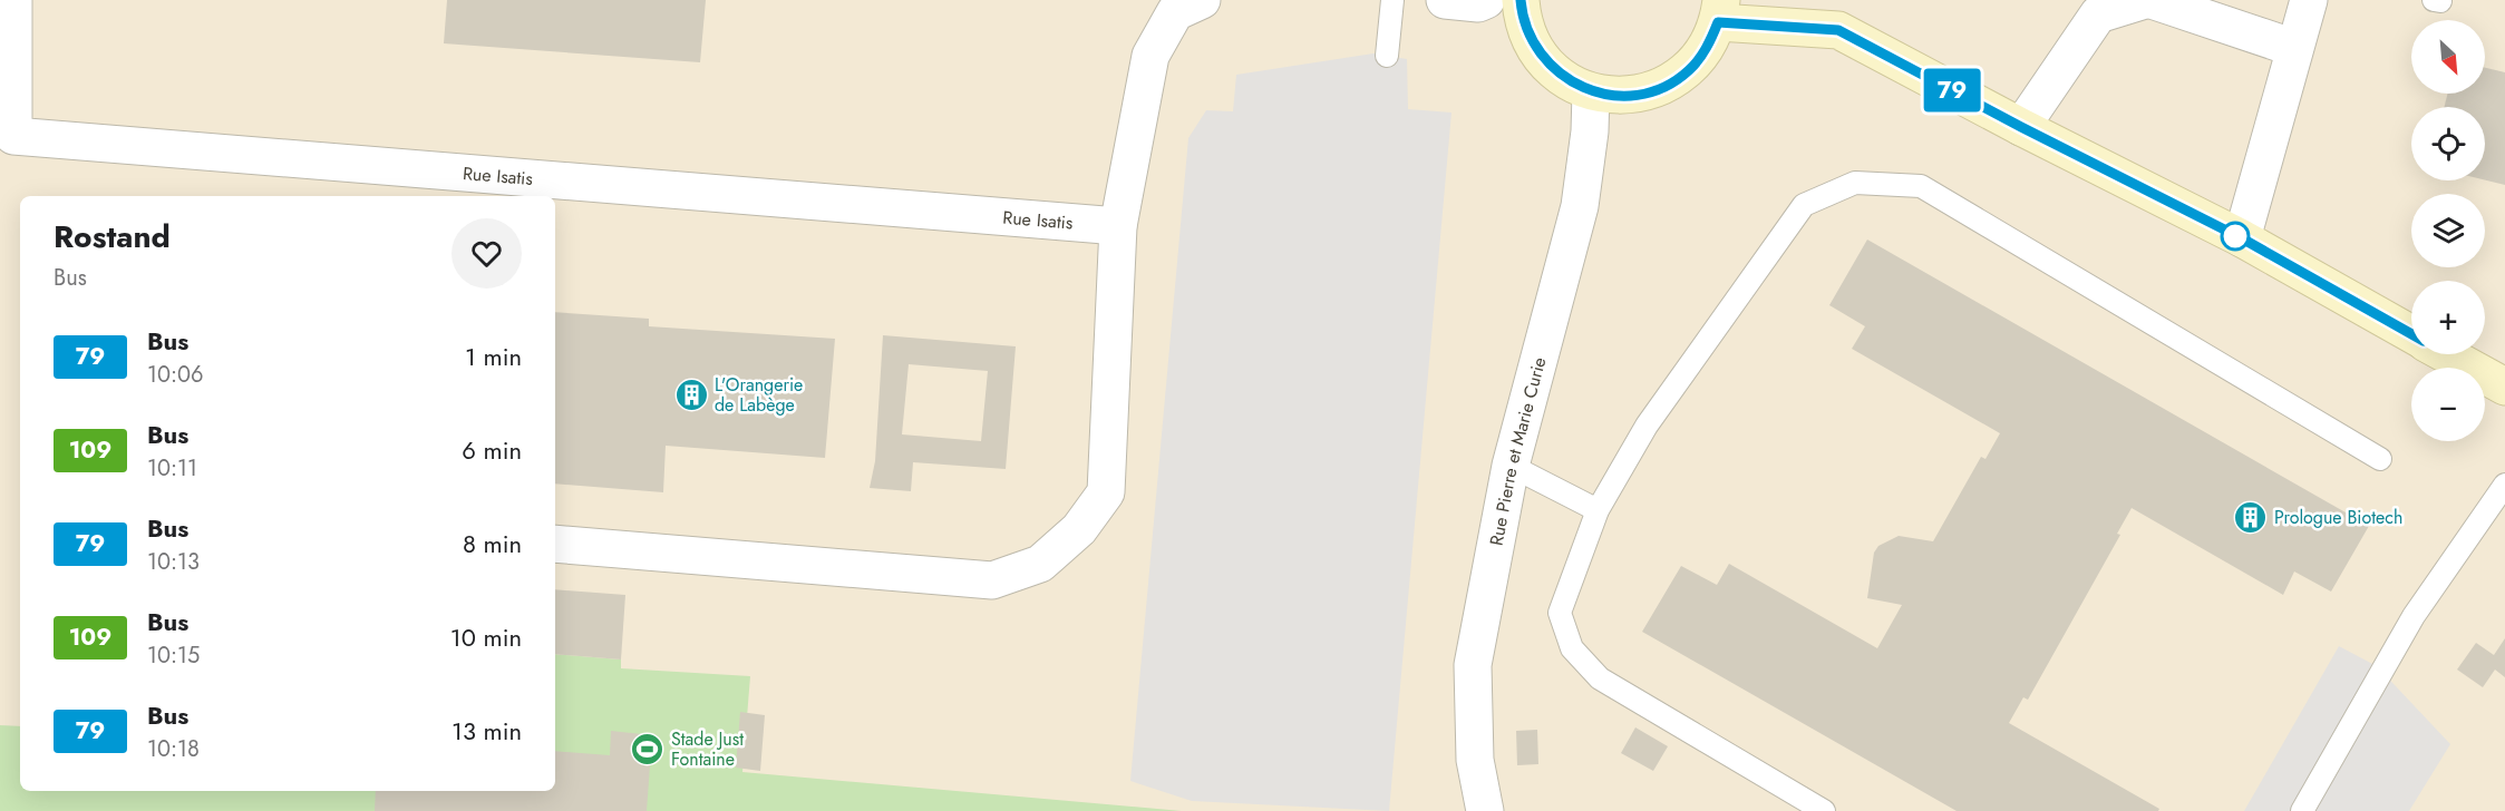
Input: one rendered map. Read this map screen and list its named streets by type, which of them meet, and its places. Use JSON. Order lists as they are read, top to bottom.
{
  "streets": {
    "street": ["Rue Isatis", "Rue Pierre et Marie Curie"]
  },
  "places": {
    "building": ["L'Orangerie de Labège", "Prologue Biotech"],
    "sports": ["Stade Just Fontaine"]
  },
  "lines": ["bus line 79"],
  "north": "bottom right",
  "page": {
    "on_map": "79",
    "map_buttons": ["+", "−"],
    "heading": ["Rostand", "Bus"],
    "list": [
      {
        "mark": "79",
        "name": "Bus",
        "note": "10:06",
        "value": "1 min"
      },
      {
        "mark": "109",
        "name": "Bus",
        "note": "10:11",
        "value": "6 min"
      },
      {
        "mark": "79",
        "name": "Bus",
        "note": "10:13",
        "value": "8 min"
      },
      {
        "mark": "109",
        "name": "Bus",
        "note": "10:15",
        "value": "10 min"
      },
      {
        "mark": "79",
        "name": "Bus",
        "note": "10:18",
        "value": "13 min"
      }
    ]
  }
}
